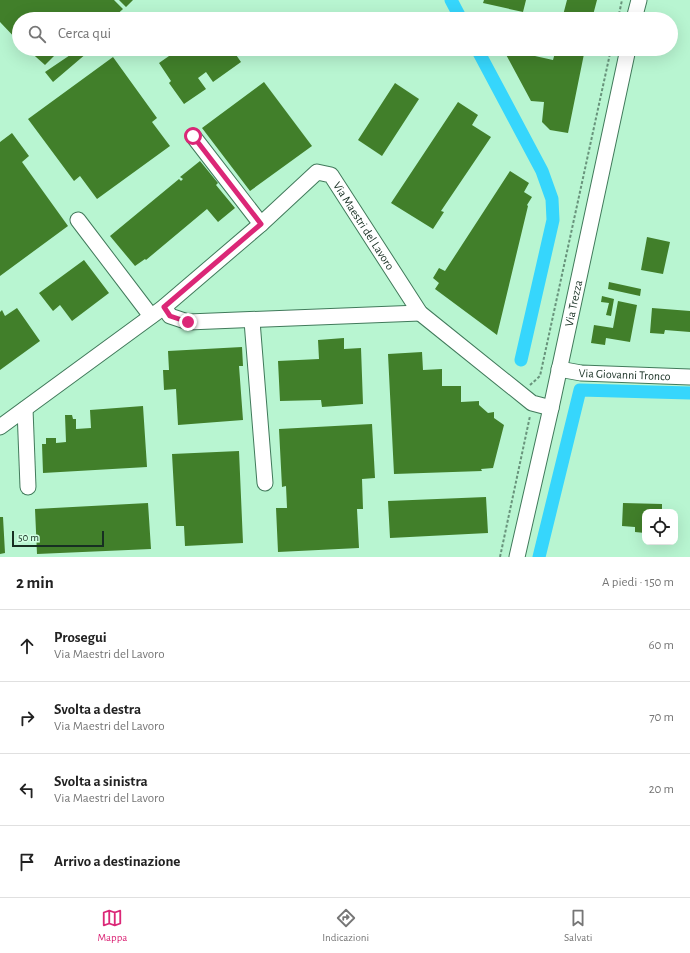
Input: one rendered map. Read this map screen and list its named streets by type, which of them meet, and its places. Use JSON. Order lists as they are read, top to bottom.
{
  "streets": {
    "street": ["Via Maestri del Lavoro", "Via Trezza", "Via Giovanni Tronco"]
  },
  "crossings": [
    ["Via Maestri del Lavoro", "Via Trezza"],
    ["Via Trezza", "Via Giovanni Tronco"]
  ],
  "scale_bar": "50 m",
  "page": {
    "search": "Cerca qui",
    "scale": "50 m",
    "heading": ["2 min", "A piedi · 150 m"],
    "list": [
      ["Prosegui", "Via Maestri del Lavoro", "60 m"],
      ["Svolta a destra", "Via Maestri del Lavoro", "70 m"],
      ["Svolta a sinistra", "Via Maestri del Lavoro", "20 m"],
      "Arrivo a destinazione"
    ],
    "nav": ["Mappa", "Indicazioni", "Salvati"]
  }
}
